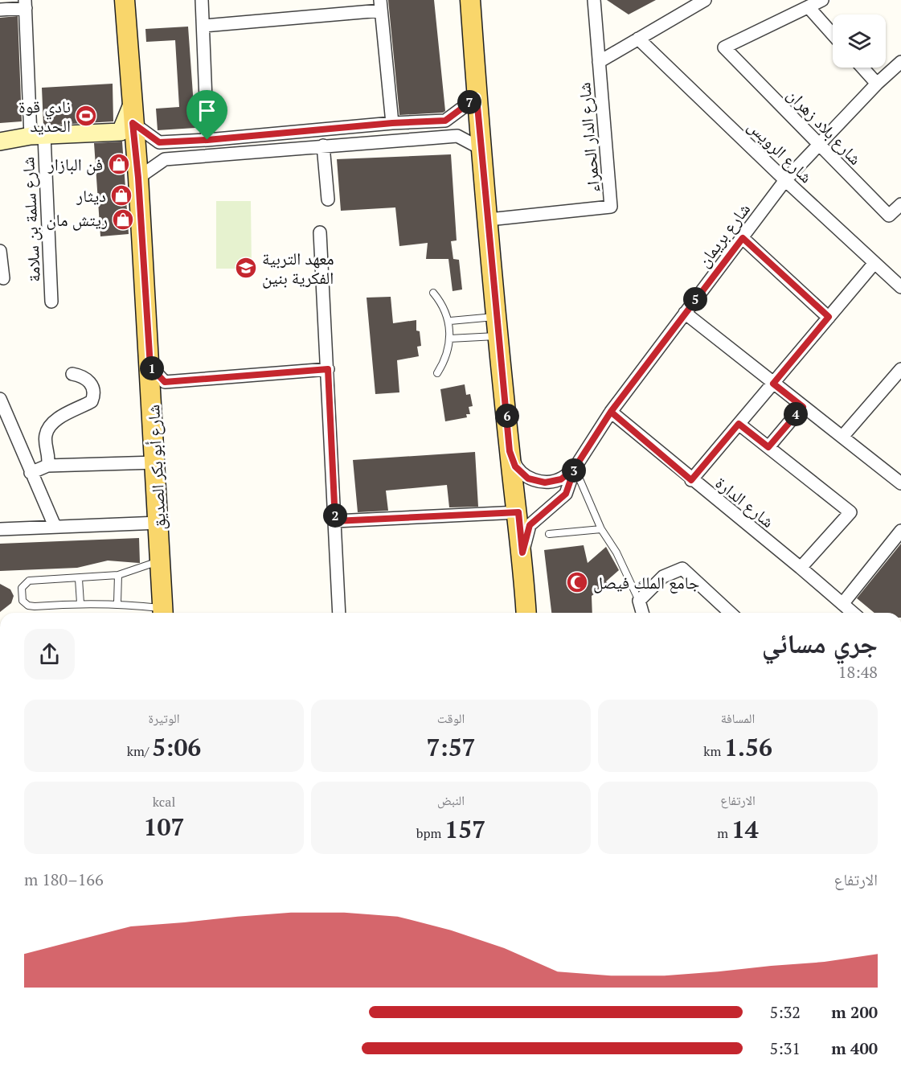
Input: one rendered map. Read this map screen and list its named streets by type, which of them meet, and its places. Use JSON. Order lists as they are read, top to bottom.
{
  "streets": {
    "main road": ["شارع أبو بكر الصديق"],
    "street": [
      "شارع بلاد زهران",
      "شارع الدار الحمراء",
      "شارع الرويس",
      "شارع سلمة بن سلامة",
      "شارع بريمان",
      "شارع الدارة"
    ]
  },
  "crossings": [
    ["شارع بلاد زهران", "شارع بريمان"],
    ["شارع الرويس", "شارع بريمان"],
    ["شارع بريمان", "شارع الدارة"]
  ],
  "places": {
    "sports": ["نادي قوة الحديد"],
    "shop": ["فن البازار", "ديثار", "ريتش مان"],
    "school or university": ["معهد التربية الفكرية بنين"],
    "mosque": ["جامع الملك فيصل"]
  },
  "page": {
    "pins": [
      "7",
      "5",
      "1",
      "4",
      "6",
      "3",
      "2"
    ],
    "heading": ["جري مسائي", "18:48"],
    "stats": [
      ["المسافة", "1.56 km"],
      ["الوقت", "7:57"],
      ["الوتيرة", "5:06 /km"],
      ["الارتفاع", "14 m"],
      ["النبض", "157 bpm"],
      ["kcal", "107"]
    ],
    "chart": ["الارتفاع", "166–180 m"],
    "list": [
      {
        "name": "200 m",
        "note": "5:32"
      },
      {
        "name": "400 m",
        "note": "5:31"
      }
    ]
  }
}
